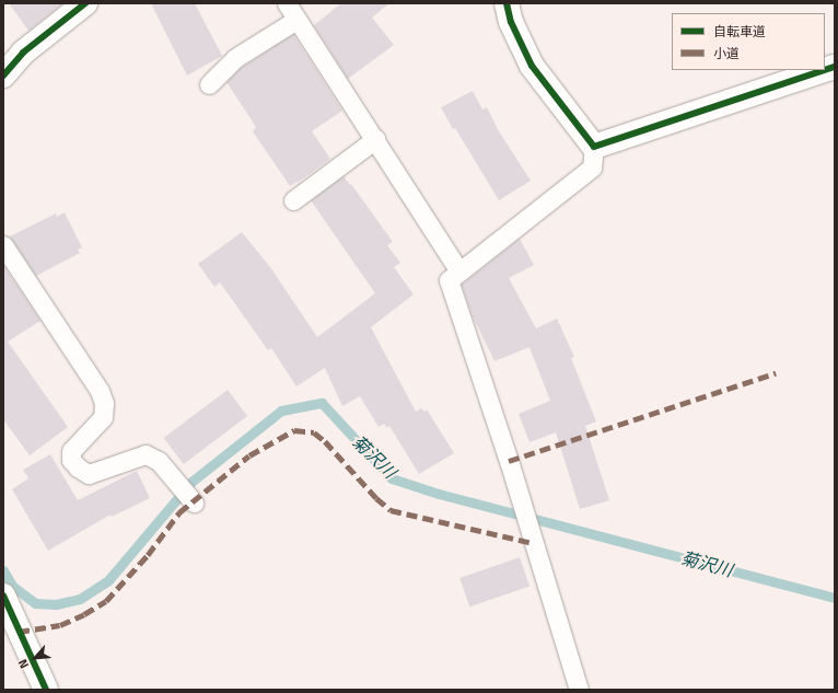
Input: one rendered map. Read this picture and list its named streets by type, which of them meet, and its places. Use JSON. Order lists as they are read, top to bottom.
{
  "water": ["菊沢川"],
  "legend": ["自転車道", "小道"],
  "north": "bottom left"
}
